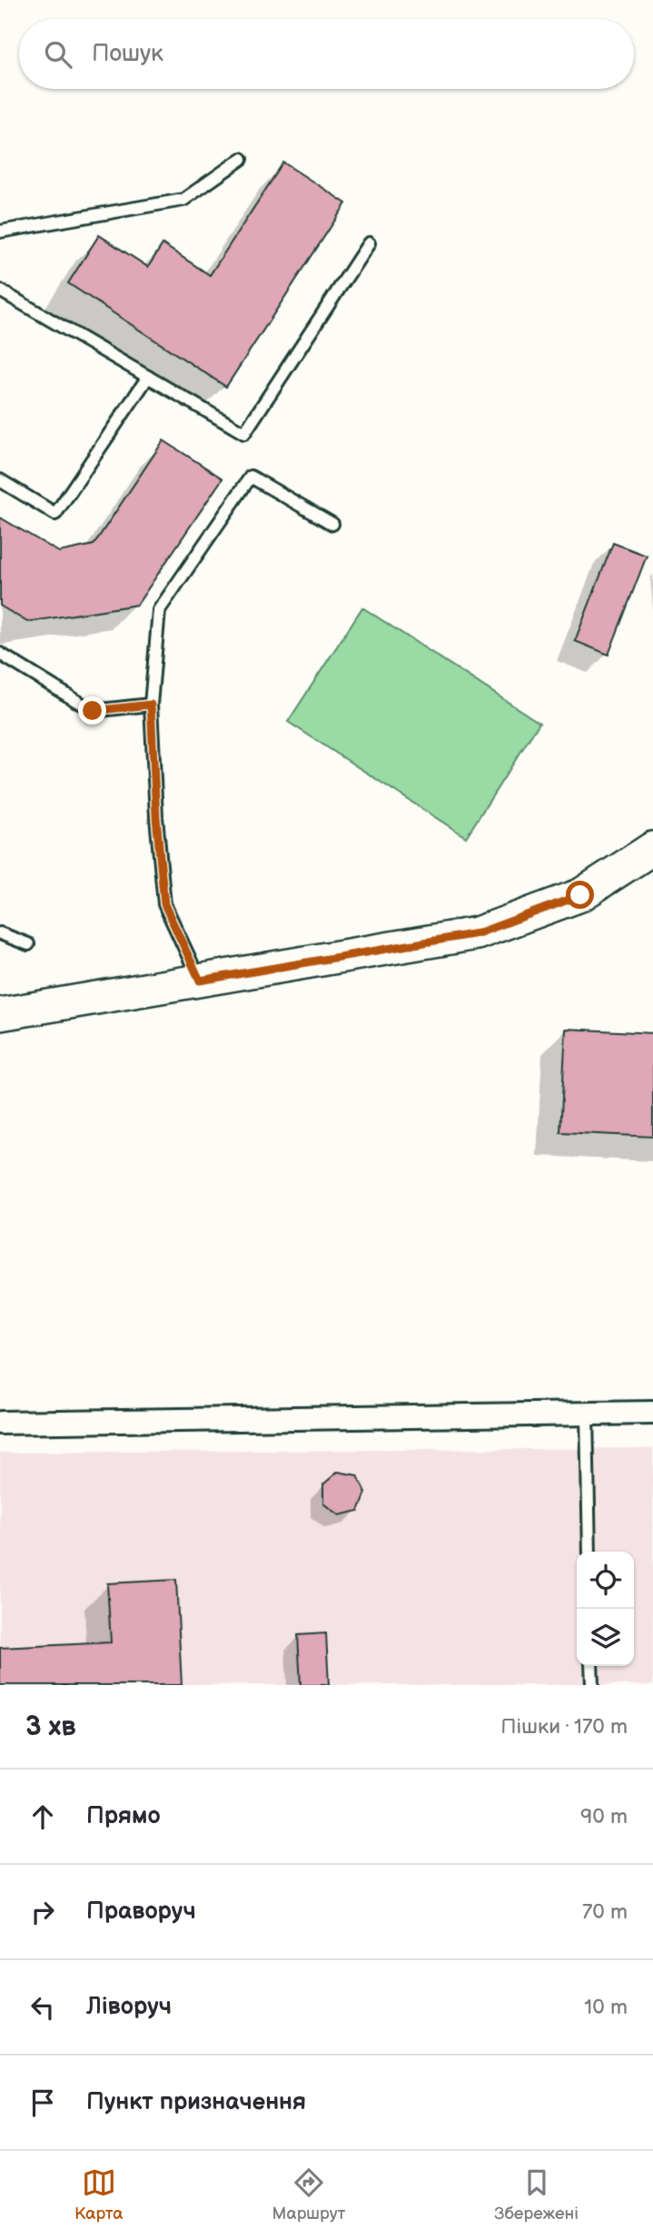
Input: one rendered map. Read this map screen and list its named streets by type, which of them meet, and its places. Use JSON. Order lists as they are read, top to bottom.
{
  "page": {
    "search": "Пошук",
    "heading": ["3 хв", "Пішки · 170 m"],
    "list": [
      ["Прямо", "90 m"],
      ["Праворуч", "70 m"],
      ["Ліворуч", "10 m"],
      "Пункт призначення"
    ],
    "nav": ["Карта", "Маршрут", "Збережені"]
  }
}
